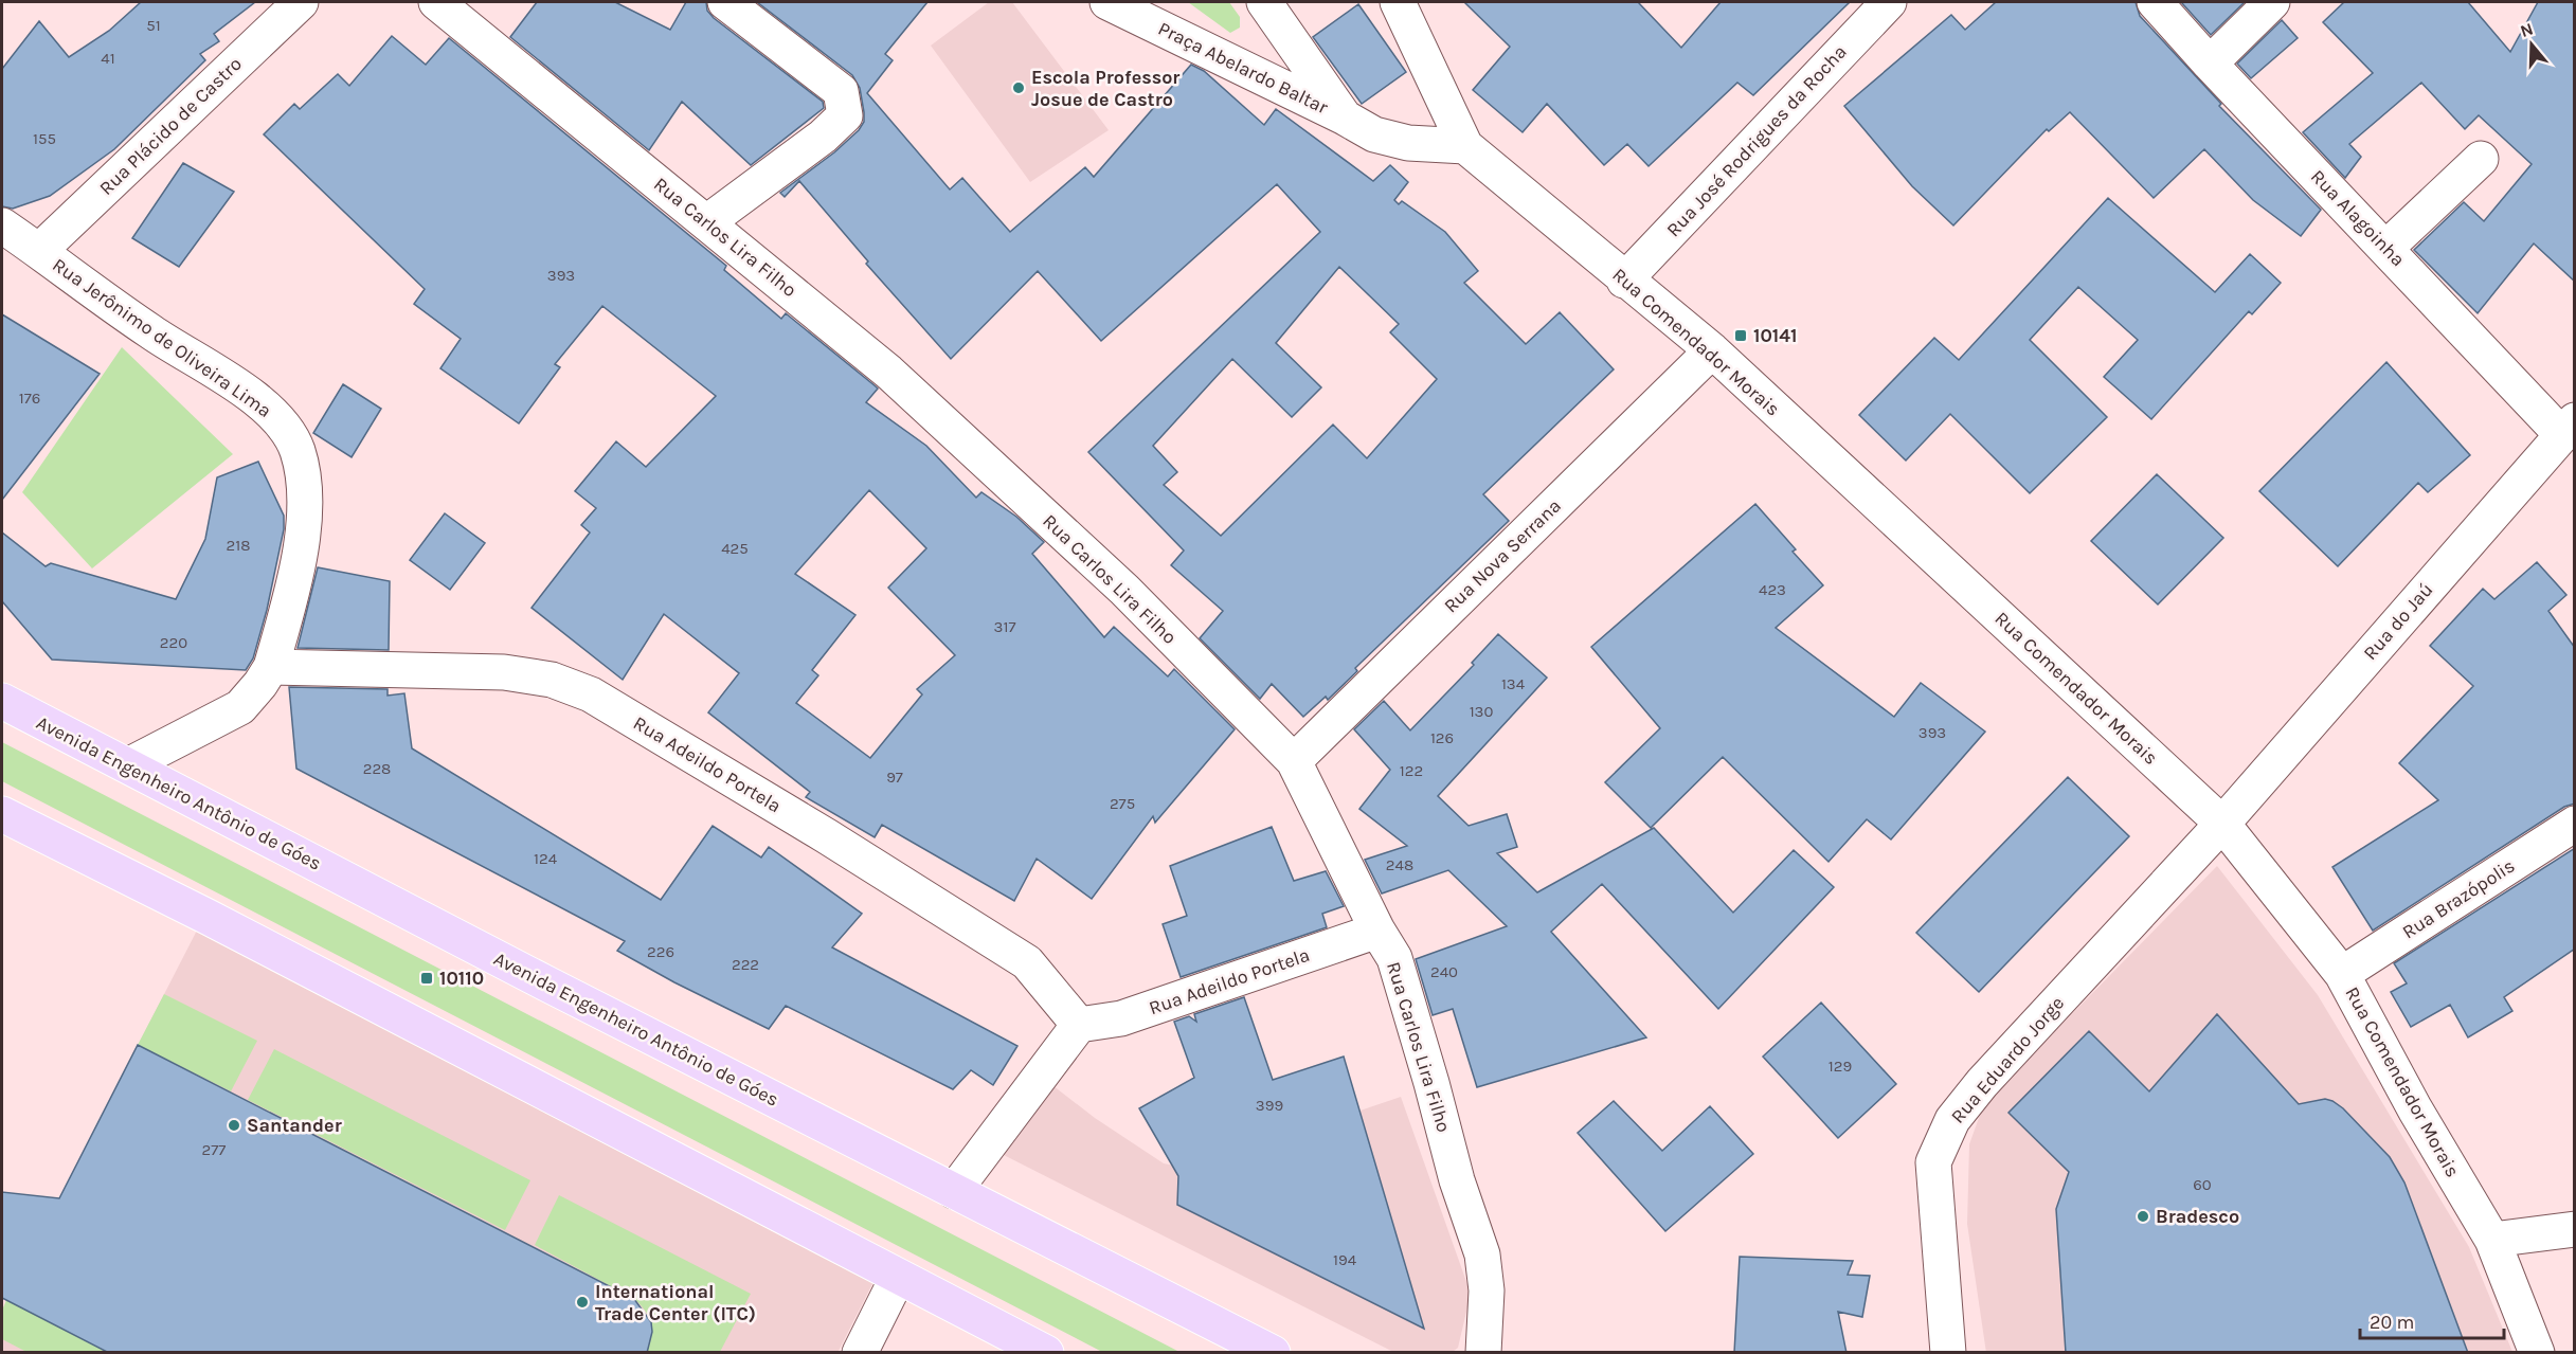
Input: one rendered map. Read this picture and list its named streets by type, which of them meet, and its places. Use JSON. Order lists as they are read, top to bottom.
{
  "streets": {
    "main road": ["Avenida Engenheiro Antônio de Góes"],
    "street": [
      "Praça Abelardo Baltar",
      "Rua Plácido de Castro",
      "Rua José Rodrigues da Rocha",
      "Rua Alagoinha",
      "Rua Carlos Lira Filho",
      "Rua Jerônimo de Oliveira Lima",
      "Rua Comendador Morais",
      "Rua Nova Serrana",
      "Rua do Jaú",
      "Rua Adeildo Portela",
      "Rua Brazópolis",
      "Rua Eduardo Jorge"
    ]
  },
  "crossings": [
    ["Praça Abelardo Baltar", "Rua Comendador Morais"],
    ["Rua Plácido de Castro", "Rua Jerônimo de Oliveira Lima"],
    ["Rua José Rodrigues da Rocha", "Rua Comendador Morais"],
    ["Rua Alagoinha", "Rua do Jaú"],
    ["Rua Carlos Lira Filho", "Rua Nova Serrana"],
    ["Rua Carlos Lira Filho", "Rua Adeildo Portela"],
    ["Rua Jerônimo de Oliveira Lima", "Rua Adeildo Portela"],
    ["Rua Jerônimo de Oliveira Lima", "Avenida Engenheiro Antônio de Góes"],
    ["Rua Comendador Morais", "Rua Nova Serrana"],
    ["Rua Comendador Morais", "Rua do Jaú"],
    ["Rua Comendador Morais", "Rua Brazópolis"],
    ["Rua Comendador Morais", "Rua Eduardo Jorge"],
    ["Rua do Jaú", "Rua Eduardo Jorge"]
  ],
  "places": {
    "other": [
      "Escola Professor Josue de Castro",
      "Santander",
      "Bradesco",
      "International Trade Center (ITC)"
    ],
    "transit": ["10141", "10110"]
  },
  "house_numbers": [
    "51",
    "41",
    "155",
    "393",
    "176",
    "218",
    "425",
    "423",
    "317",
    "220",
    "134",
    "130",
    "393",
    "126",
    "228",
    "122",
    "97",
    "275",
    "124",
    "248",
    "226",
    "222",
    "240",
    "129",
    "399",
    "277",
    "60",
    "194"
  ],
  "scale_bar": "20 m",
  "north": "top"
}
